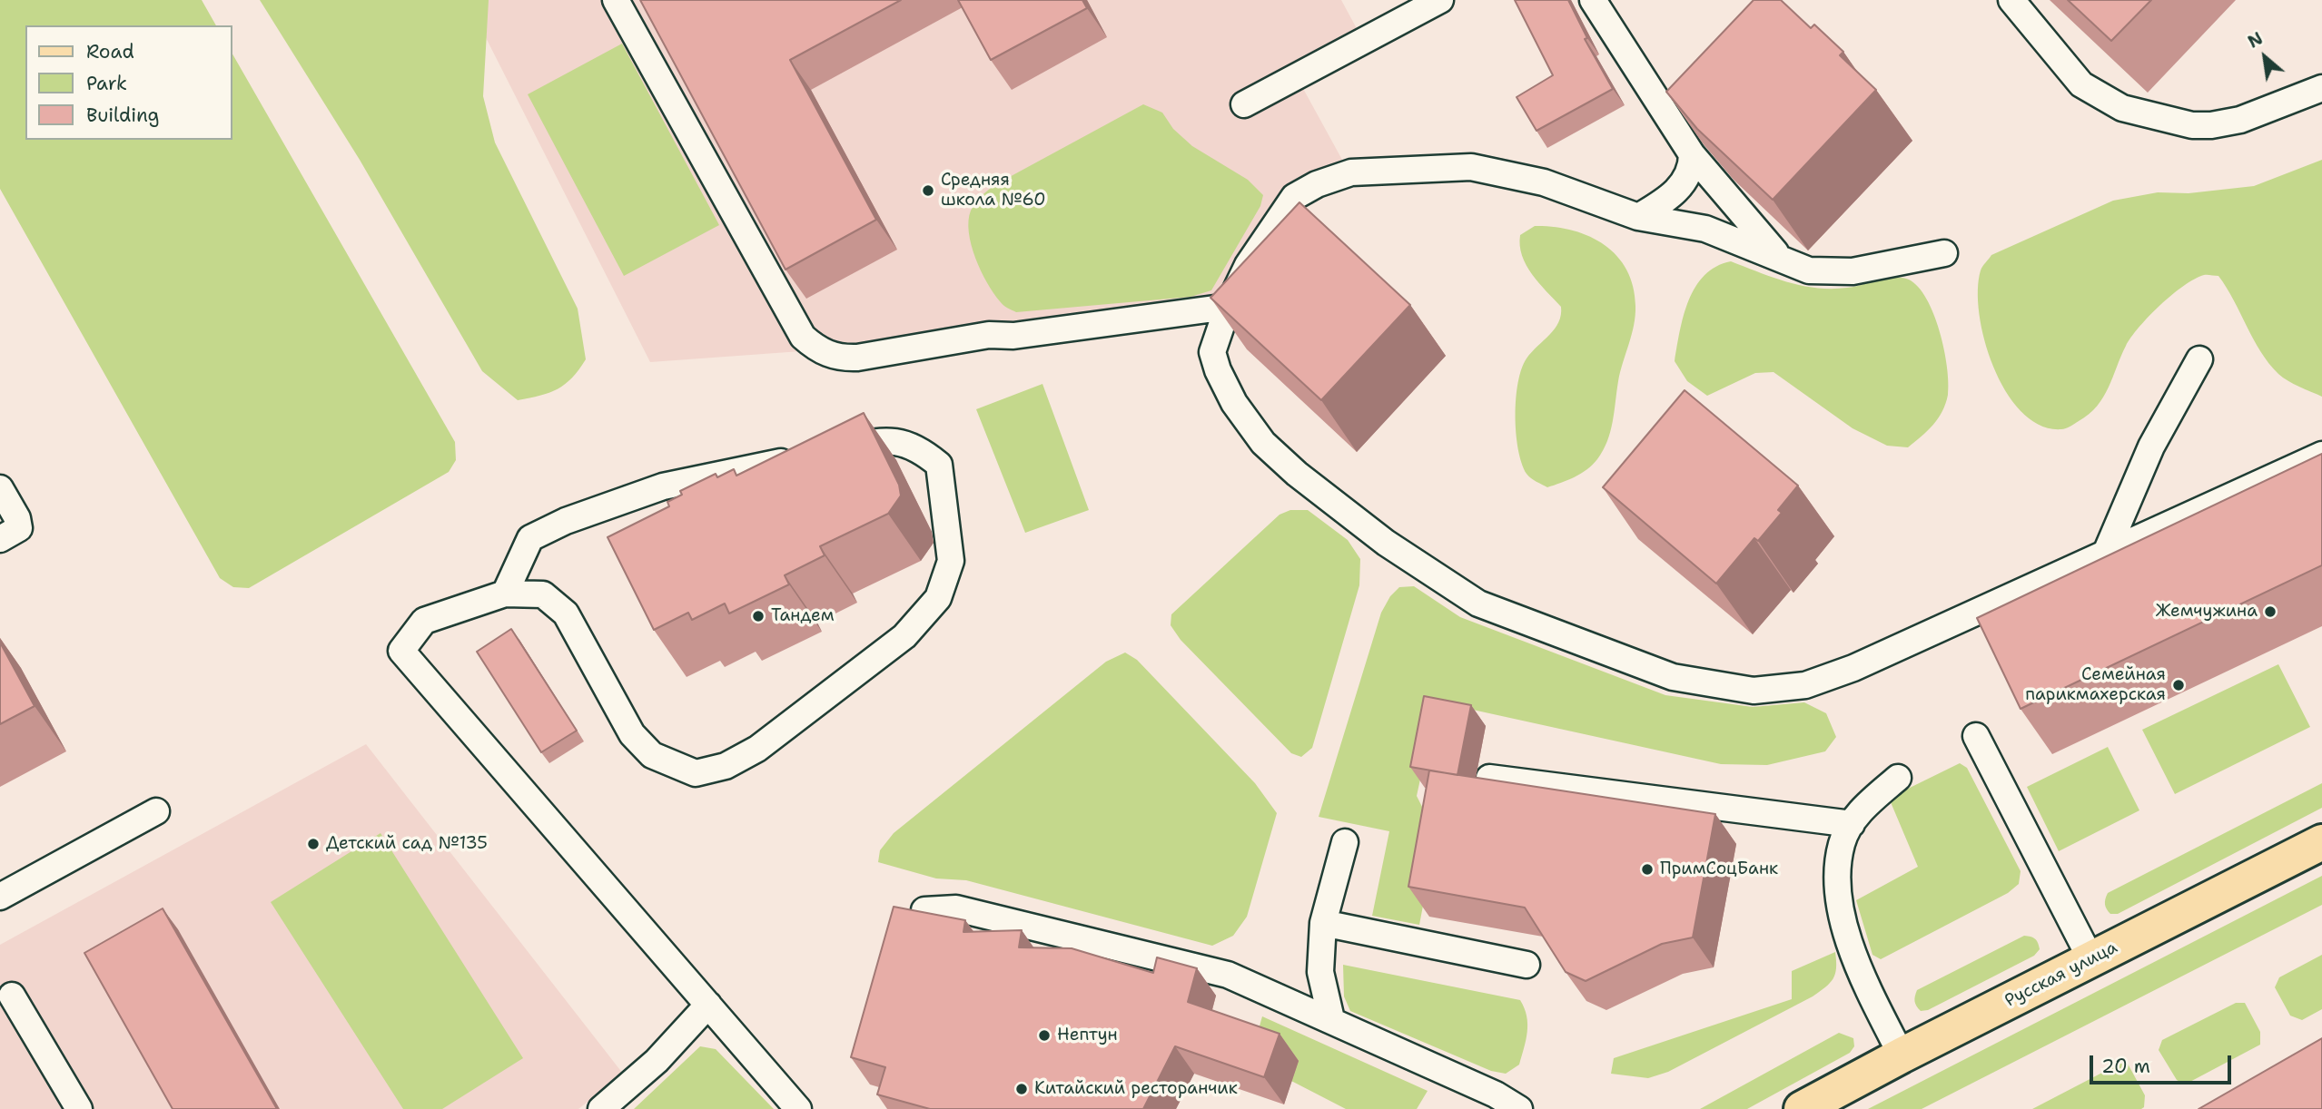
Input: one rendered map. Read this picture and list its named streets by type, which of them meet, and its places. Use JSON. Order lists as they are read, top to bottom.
{
  "streets": {
    "main road": ["Русская улица"]
  },
  "places": [
    "Средняя школа №60",
    "Жемчужина",
    "Тандем",
    "Семейная парикмахерская",
    "Детский сад №135",
    "ПримСоцБанк",
    "Нептун",
    "Китайский ресторанчик"
  ],
  "legend": ["Road", "Park", "Building"],
  "scale_bar": "20 m",
  "north": "top left"
}
